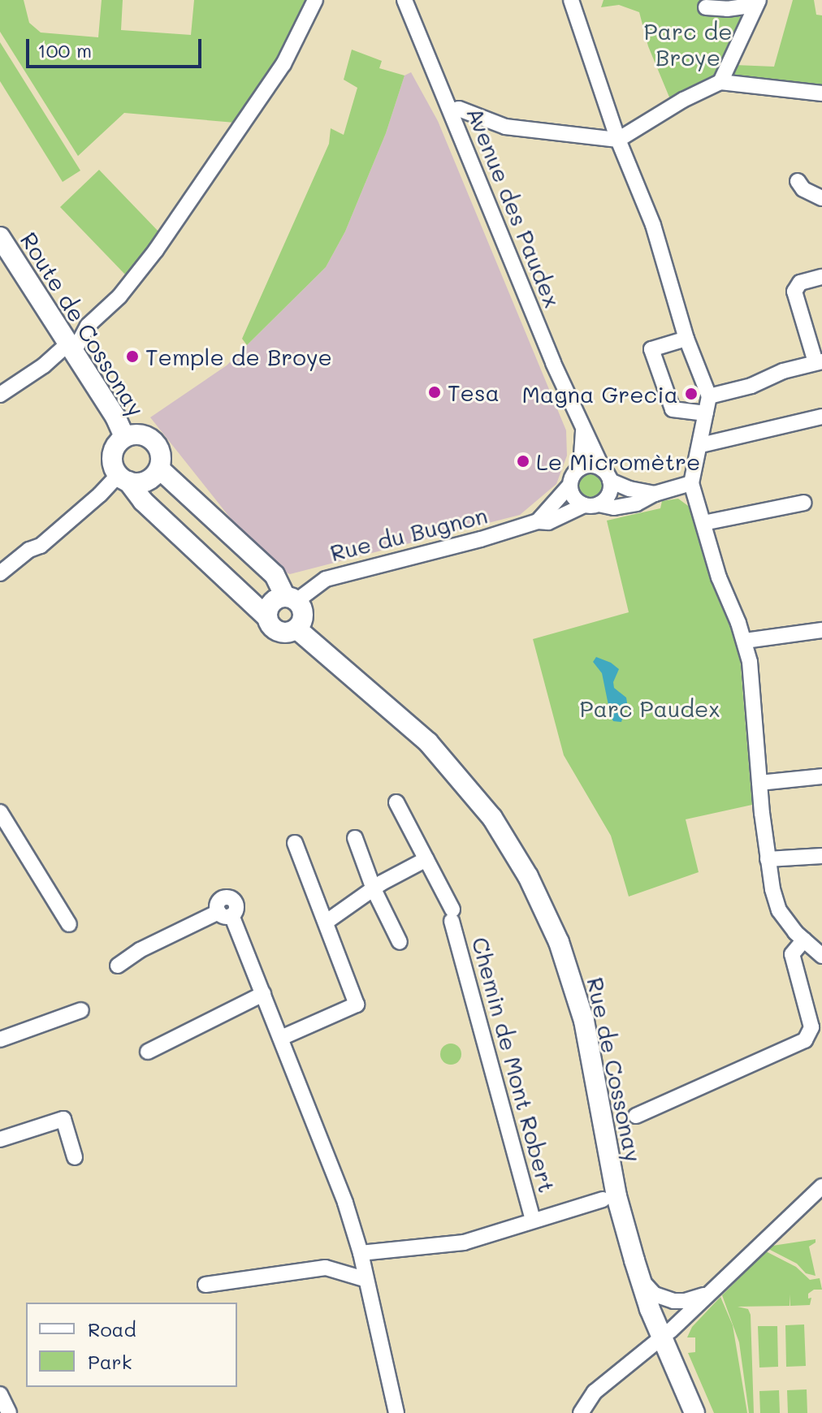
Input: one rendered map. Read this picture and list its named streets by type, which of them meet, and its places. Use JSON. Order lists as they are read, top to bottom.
{
  "streets": {
    "main road": ["Route de Cossonay", "Rue de Cossonay"],
    "street": ["Avenue des Paudex", "Rue du Bugnon", "Chemin de Mont Robert"]
  },
  "crossings": [
    ["Avenue des Paudex", "Rue du Bugnon"],
    ["Rue du Bugnon", "Rue de Cossonay"]
  ],
  "parks": ["Parc de Broye", "Parc Paudex"],
  "places": [
    "Temple de Broye",
    "Tesa",
    "Magna Grecia",
    "Le Micromètre"
  ],
  "legend": ["Road", "Park"],
  "scale_bar": "100 m"
}
